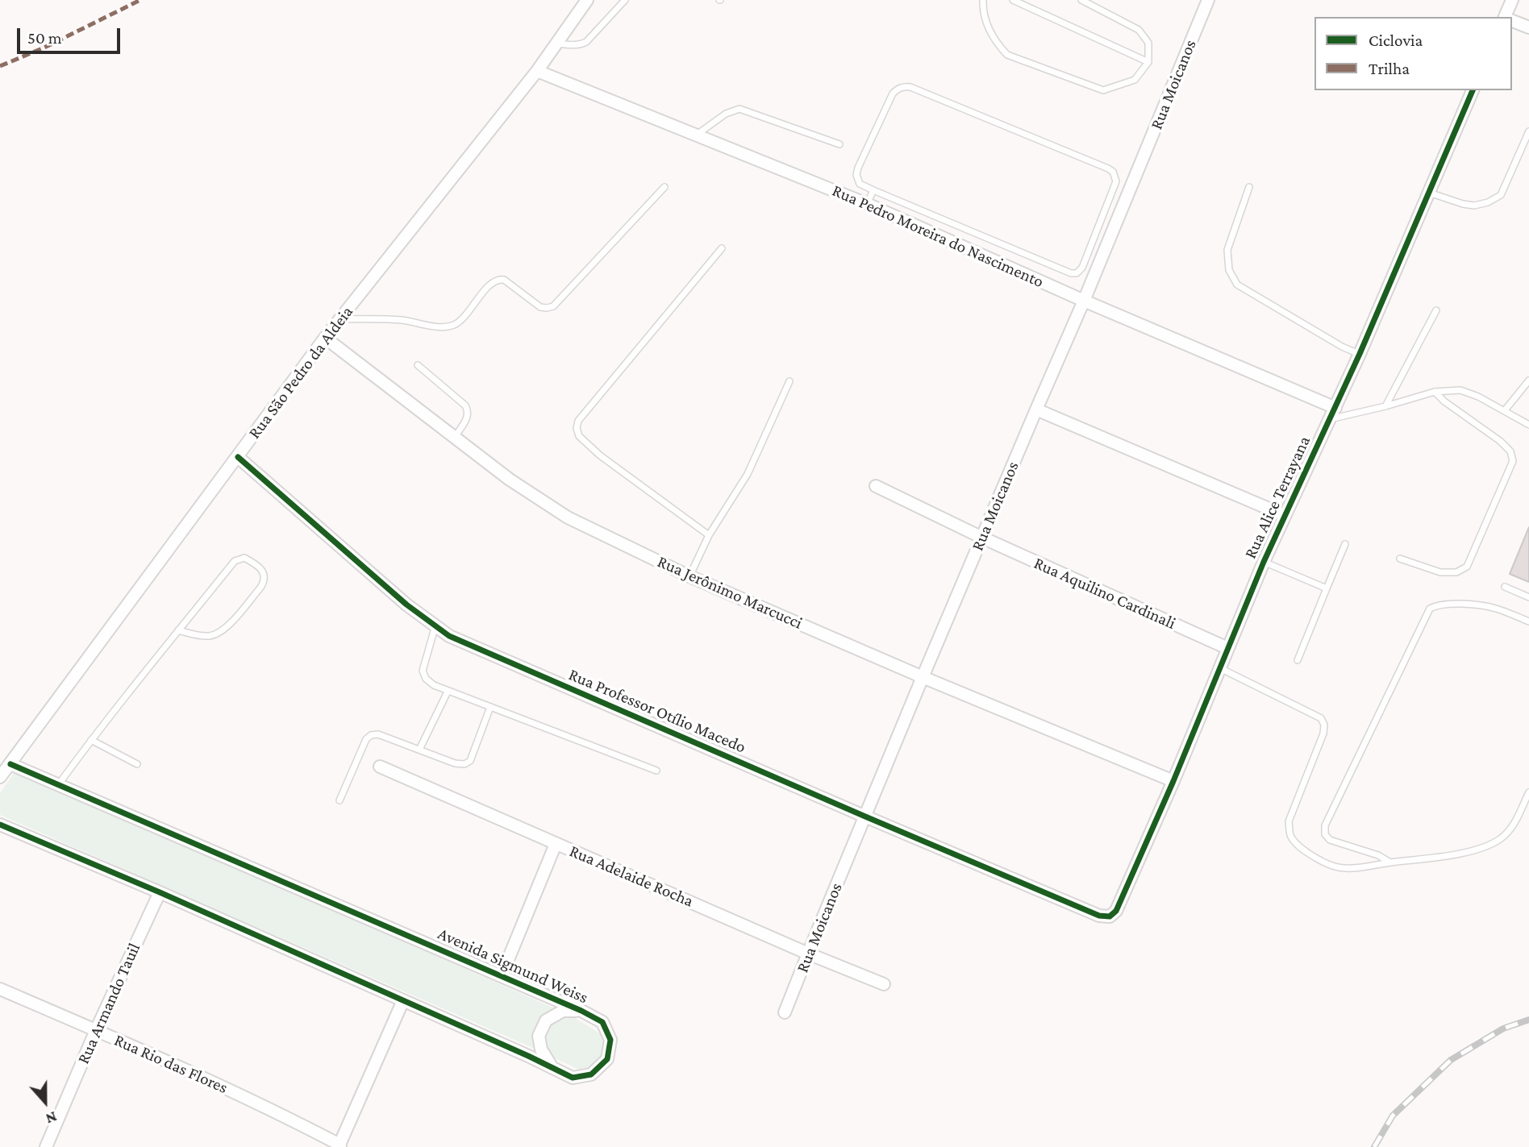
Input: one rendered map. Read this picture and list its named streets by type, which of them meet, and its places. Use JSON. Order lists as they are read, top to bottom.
{
  "streets": {
    "street": [
      "Rua Moicanos",
      "Rua Pedro Moreira do Nascimento",
      "Rua São Pedro da Aldeia",
      "Rua Alice Terrayana",
      "Rua Jerônimo Marcucci",
      "Rua Aquilino Cardinali",
      "Rua Professor Otílio Macedo",
      "Rua Adelaide Rocha",
      "Avenida Sigmund Weiss",
      "Rua Armando Tauil",
      "Rua Rio das Flores"
    ]
  },
  "crossings": [
    ["Rua Moicanos", "Rua Pedro Moreira do Nascimento"],
    ["Rua Moicanos", "Rua Jerônimo Marcucci"],
    ["Rua Moicanos", "Rua Aquilino Cardinali"],
    ["Rua Moicanos", "Rua Professor Otílio Macedo"],
    ["Rua Moicanos", "Rua Adelaide Rocha"],
    ["Rua Pedro Moreira do Nascimento", "Rua São Pedro da Aldeia"],
    ["Rua Pedro Moreira do Nascimento", "Rua Alice Terrayana"],
    ["Rua São Pedro da Aldeia", "Rua Jerônimo Marcucci"],
    ["Rua São Pedro da Aldeia", "Rua Professor Otílio Macedo"],
    ["Rua São Pedro da Aldeia", "Avenida Sigmund Weiss"],
    ["Rua Alice Terrayana", "Rua Jerônimo Marcucci"],
    ["Rua Alice Terrayana", "Rua Aquilino Cardinali"],
    ["Rua Alice Terrayana", "Rua Professor Otílio Macedo"],
    ["Avenida Sigmund Weiss", "Rua Armando Tauil"],
    ["Rua Armando Tauil", "Rua Rio das Flores"]
  ],
  "legend": ["Ciclovia", "Trilha"],
  "scale_bar": "50 m",
  "north": "bottom"
}
